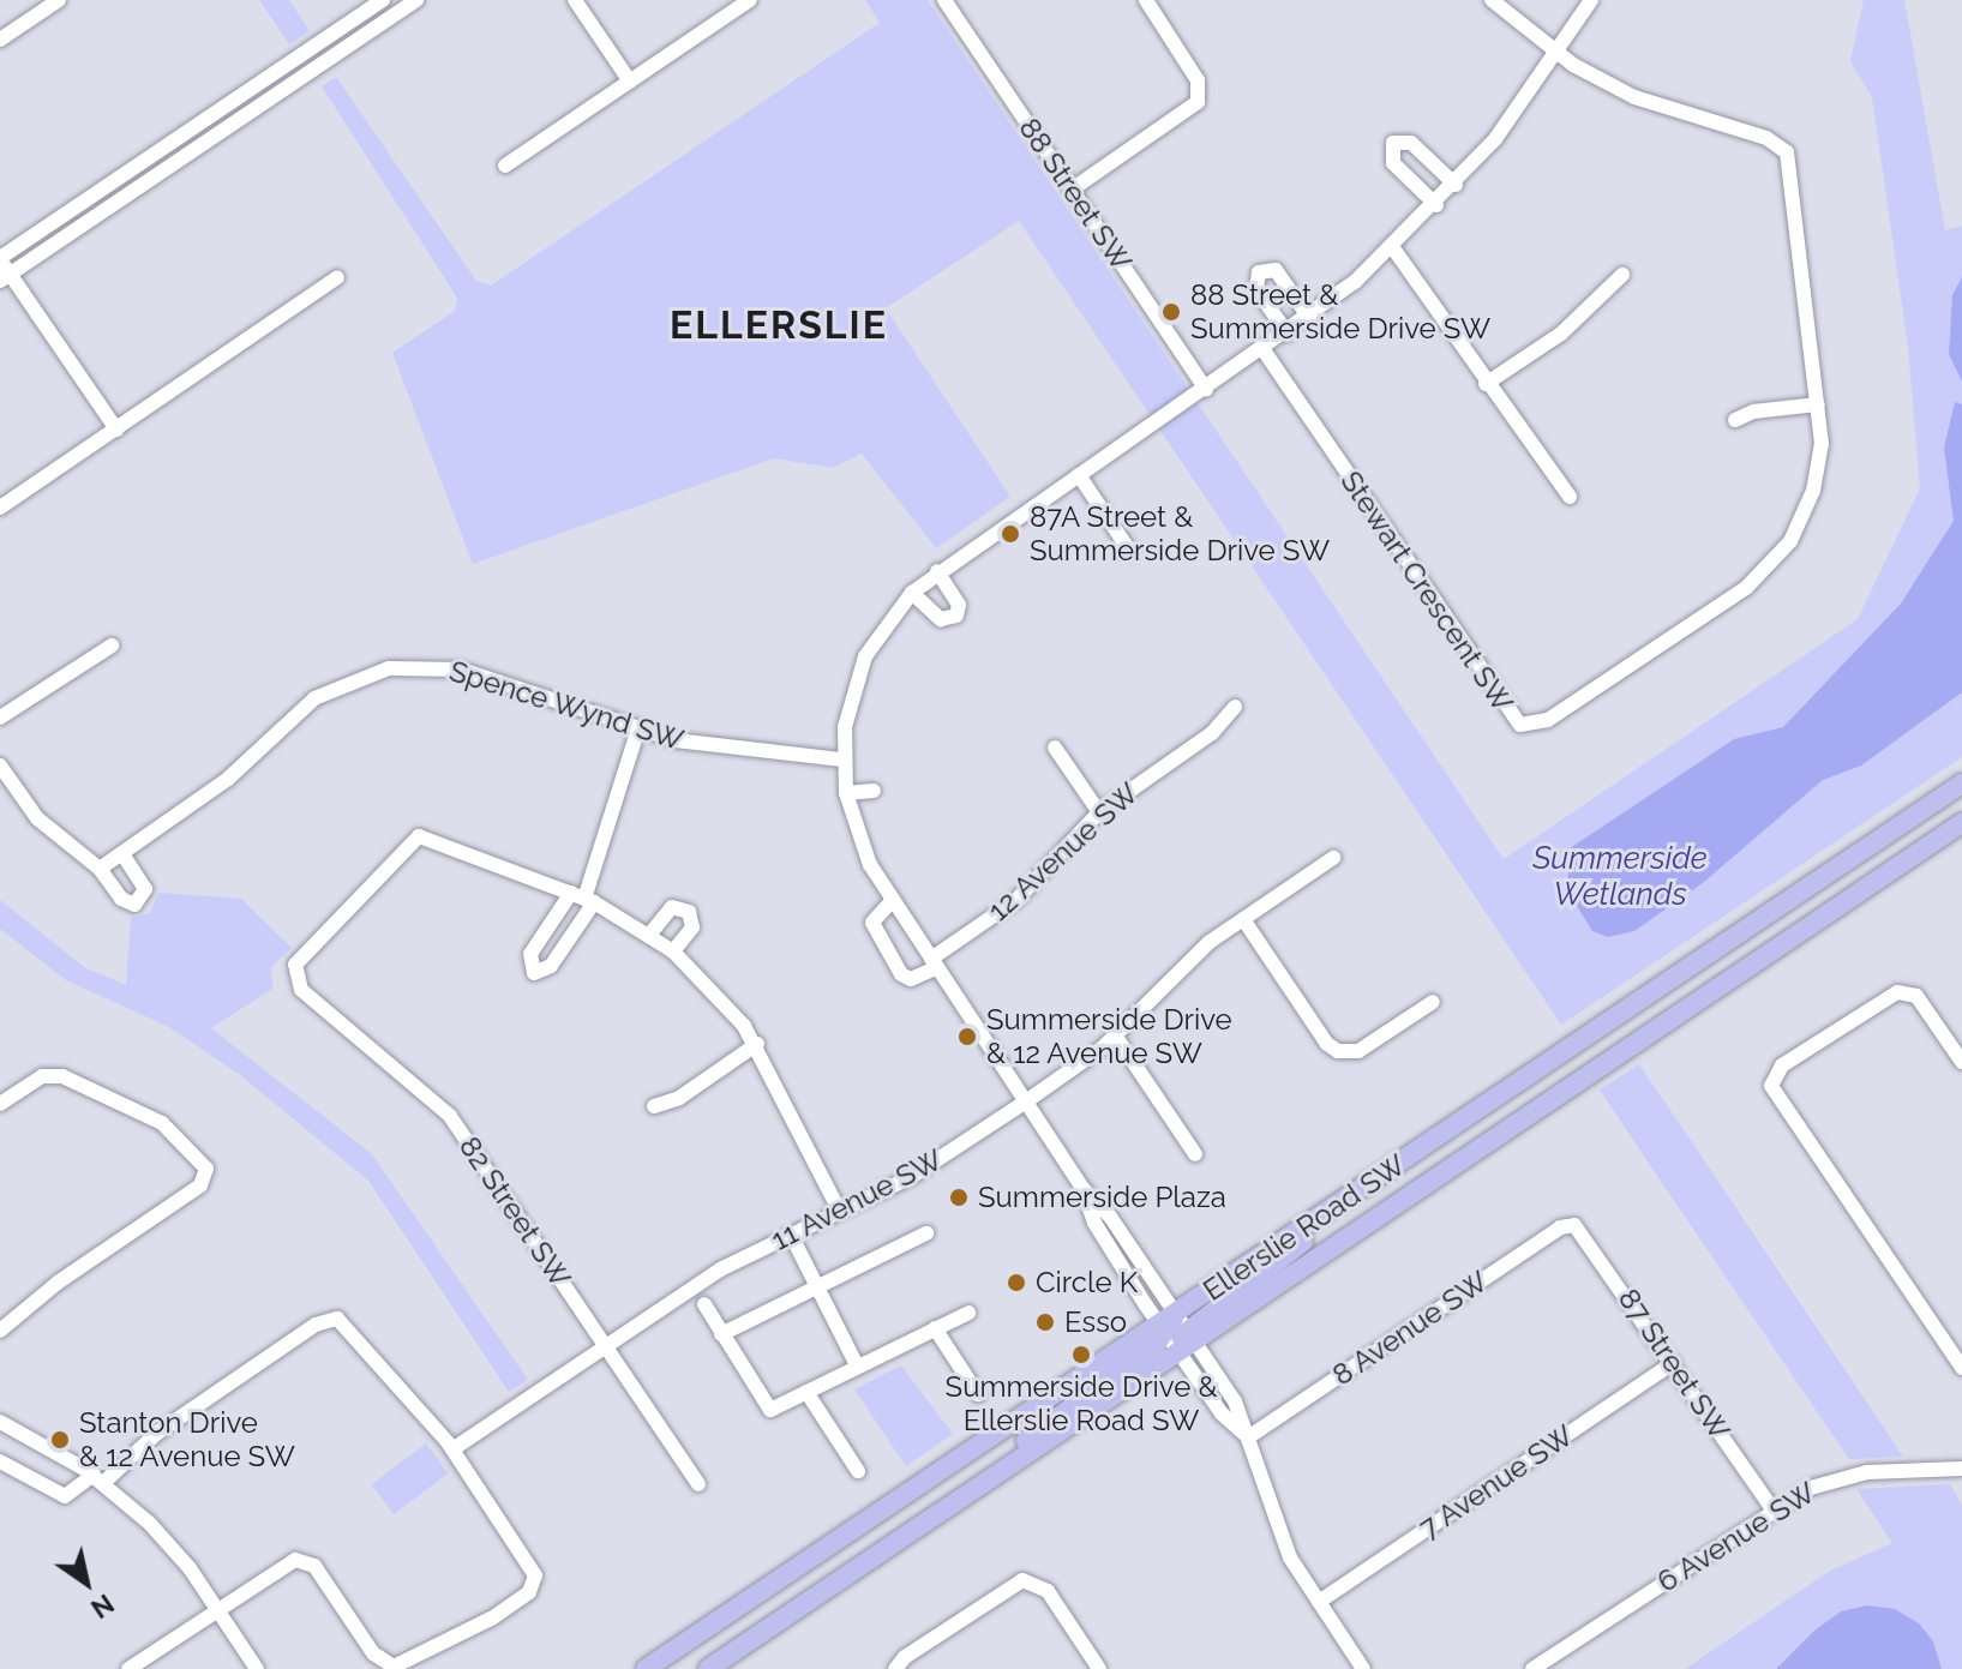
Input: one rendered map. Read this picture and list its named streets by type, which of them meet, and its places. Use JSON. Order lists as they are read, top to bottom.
{
  "streets": {
    "main road": ["Ellerslie Road SW"],
    "street": [
      "88 Street SW",
      "Stewart Crescent SW",
      "Spence Wynd SW",
      "12 Avenue SW",
      "11 Avenue SW",
      "82 Street SW",
      "8 Avenue SW",
      "87 Street SW",
      "7 Avenue SW",
      "6 Avenue SW"
    ]
  },
  "crossings": [
    ["11 Avenue SW", "82 Street SW"],
    ["8 Avenue SW", "87 Street SW"],
    ["87 Street SW", "7 Avenue SW"],
    ["87 Street SW", "6 Avenue SW"]
  ],
  "districts": ["ELLERSLIE"],
  "water": ["Summerside Wetlands"],
  "places": [
    "88 Street & Summerside Drive SW",
    "87A Street & Summerside Drive SW",
    "Summerside Drive & 12 Avenue SW",
    "Summerside Plaza",
    "Circle K",
    "Esso",
    "Summerside Drive & Ellerslie Road SW",
    "Stanton Drive & 12 Avenue SW"
  ],
  "north": "bottom right"
}
